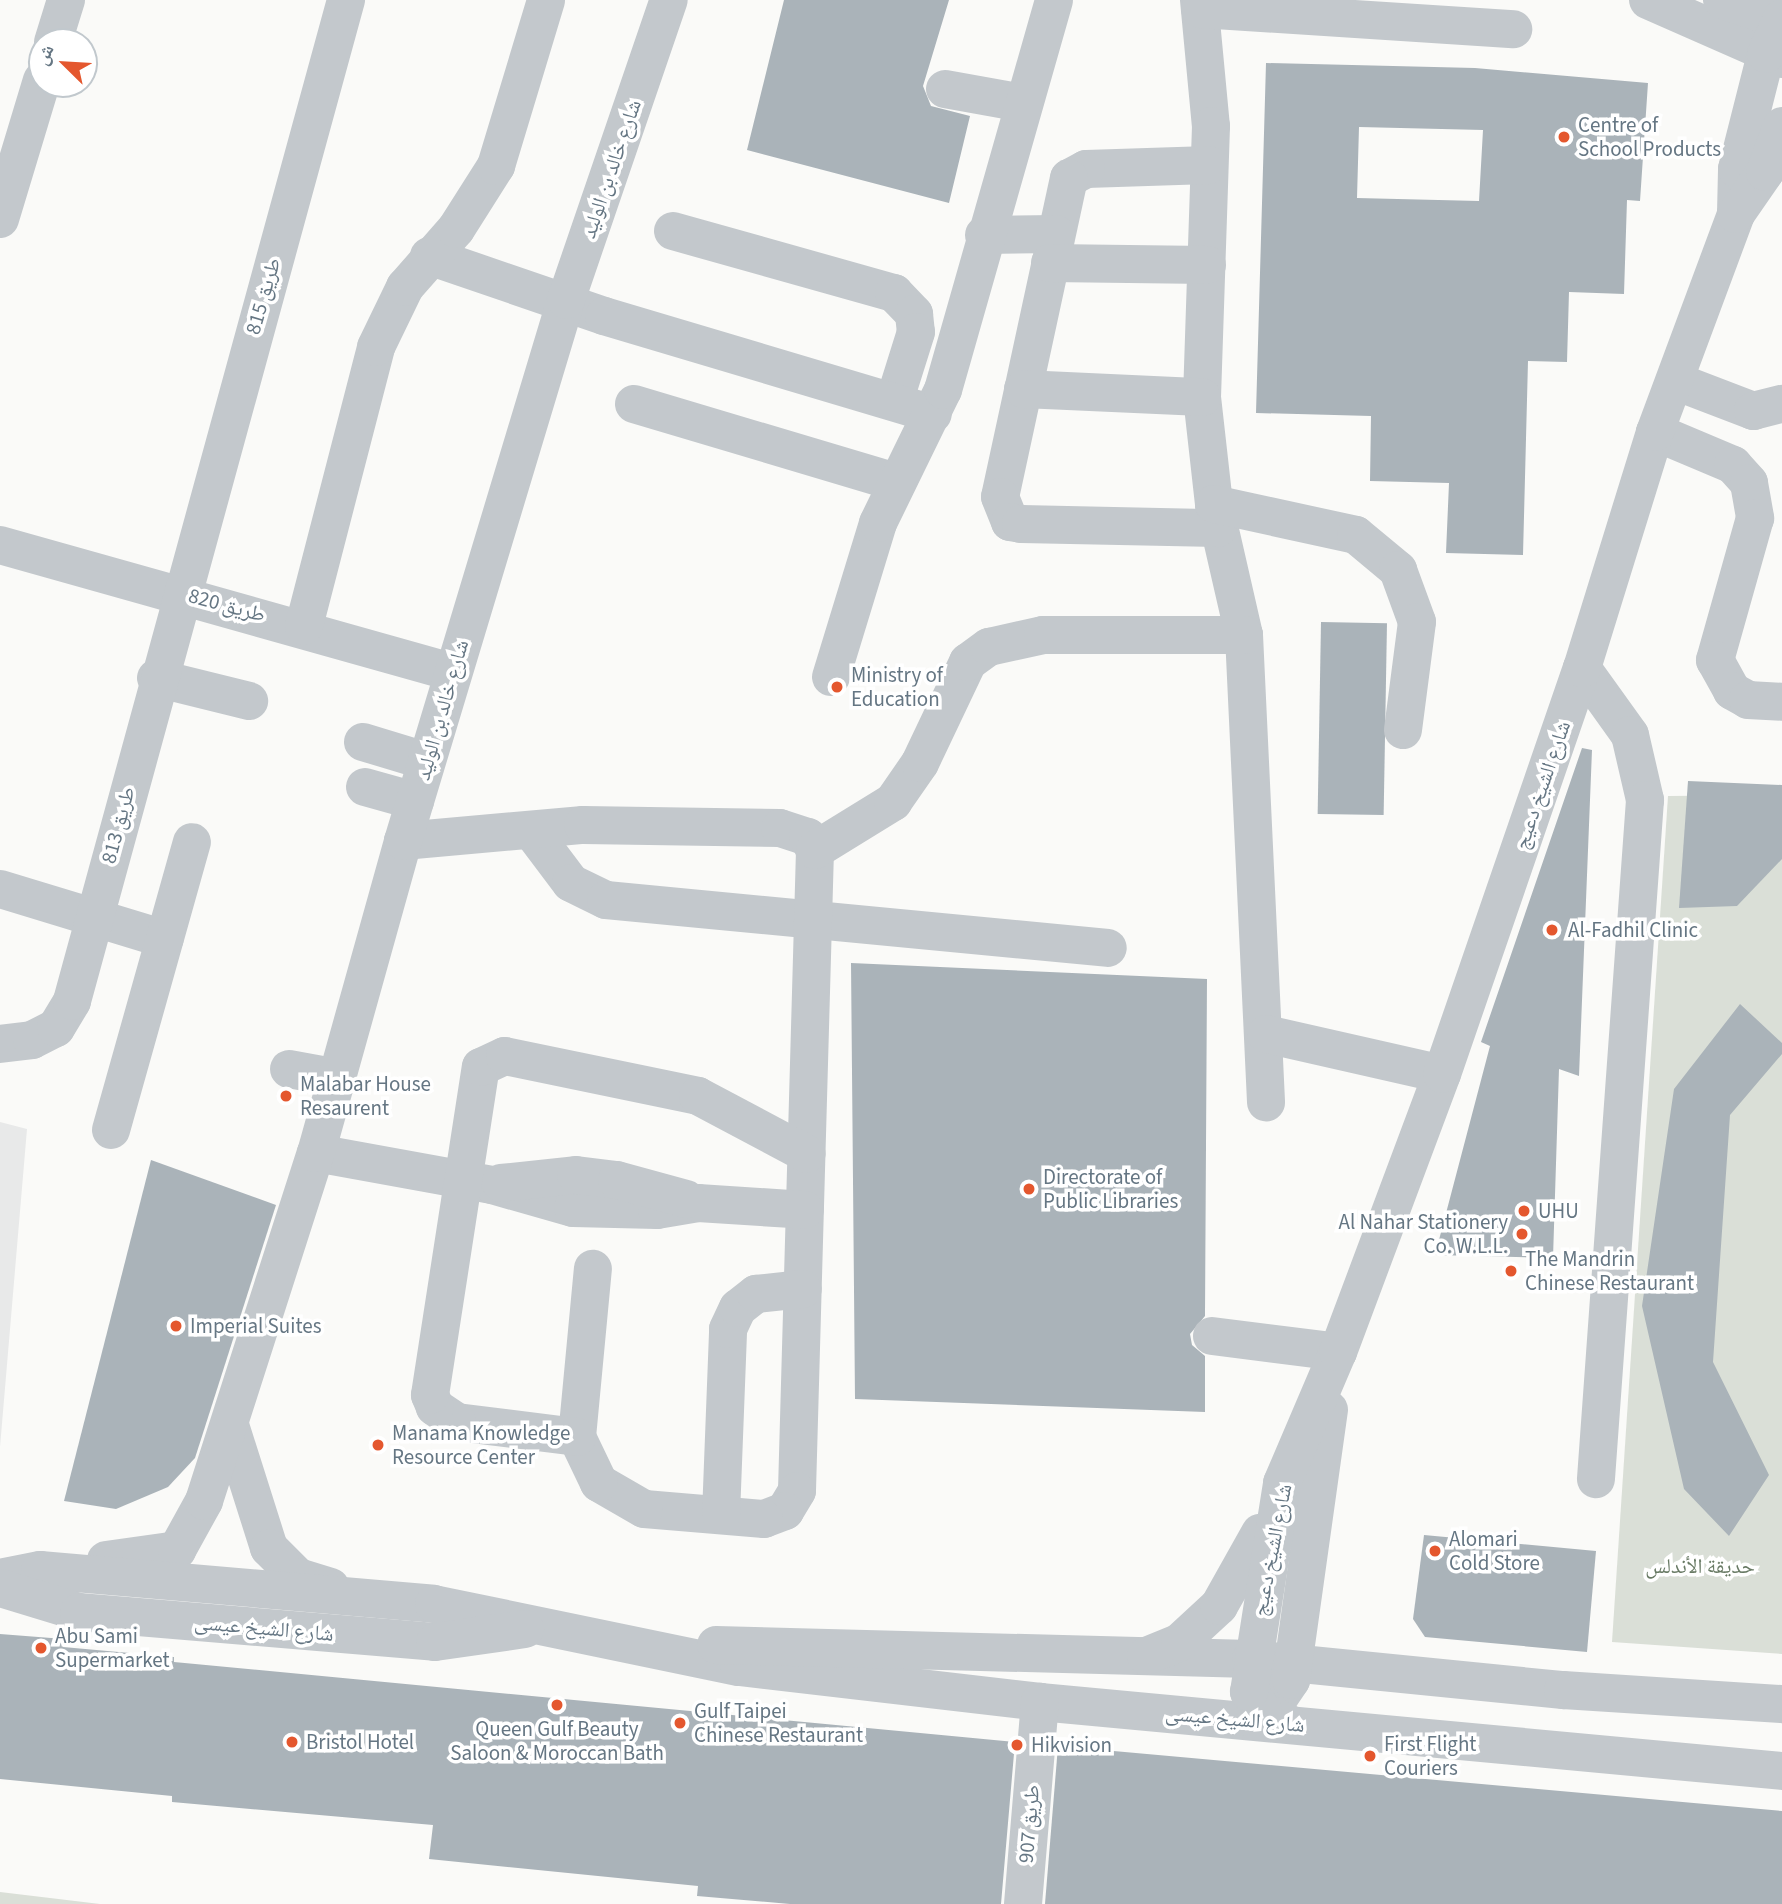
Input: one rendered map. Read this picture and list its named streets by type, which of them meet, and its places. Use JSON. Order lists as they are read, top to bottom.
{
  "streets": {
    "street": [
      "شارع خالد بن الوليد",
      "طريق 815",
      "طريق 820",
      "شارع الشيخ دعيج",
      "طريق 813",
      "شارع الشيخ عيسى",
      "طريق 907"
    ]
  },
  "crossings": [
    ["شارع خالد بن الوليد", "طريق 820"],
    ["شارع خالد بن الوليد", "شارع الشيخ عيسى"],
    ["طريق 815", "طريق 820"],
    ["طريق 815", "طريق 813"],
    ["طريق 820", "طريق 813"],
    ["شارع الشيخ دعيج", "شارع الشيخ عيسى"],
    ["شارع الشيخ عيسى", "طريق 907"]
  ],
  "parks": ["حديقة الأندلس"],
  "places": [
    "Centre of School Products",
    "Ministry of Education",
    "Al-Fadhil Clinic",
    "Malabar House Resaurent",
    "Directorate of Public Libraries",
    "UHU",
    "Al Nahar Stationery Co. W.L.L.",
    "The Mandrin Chinese Restaurant",
    "Imperial Suites",
    "Manama Knowledge Resource Center",
    "Alomari Cold Store",
    "Abu Sami Supermarket",
    "Queen Gulf Beauty Saloon & Moroccan Bath",
    "Gulf Taipei Chinese Restaurant",
    "Bristol Hotel",
    "Hikvision",
    "First Flight Couriers"
  ],
  "north": "top left"
}
